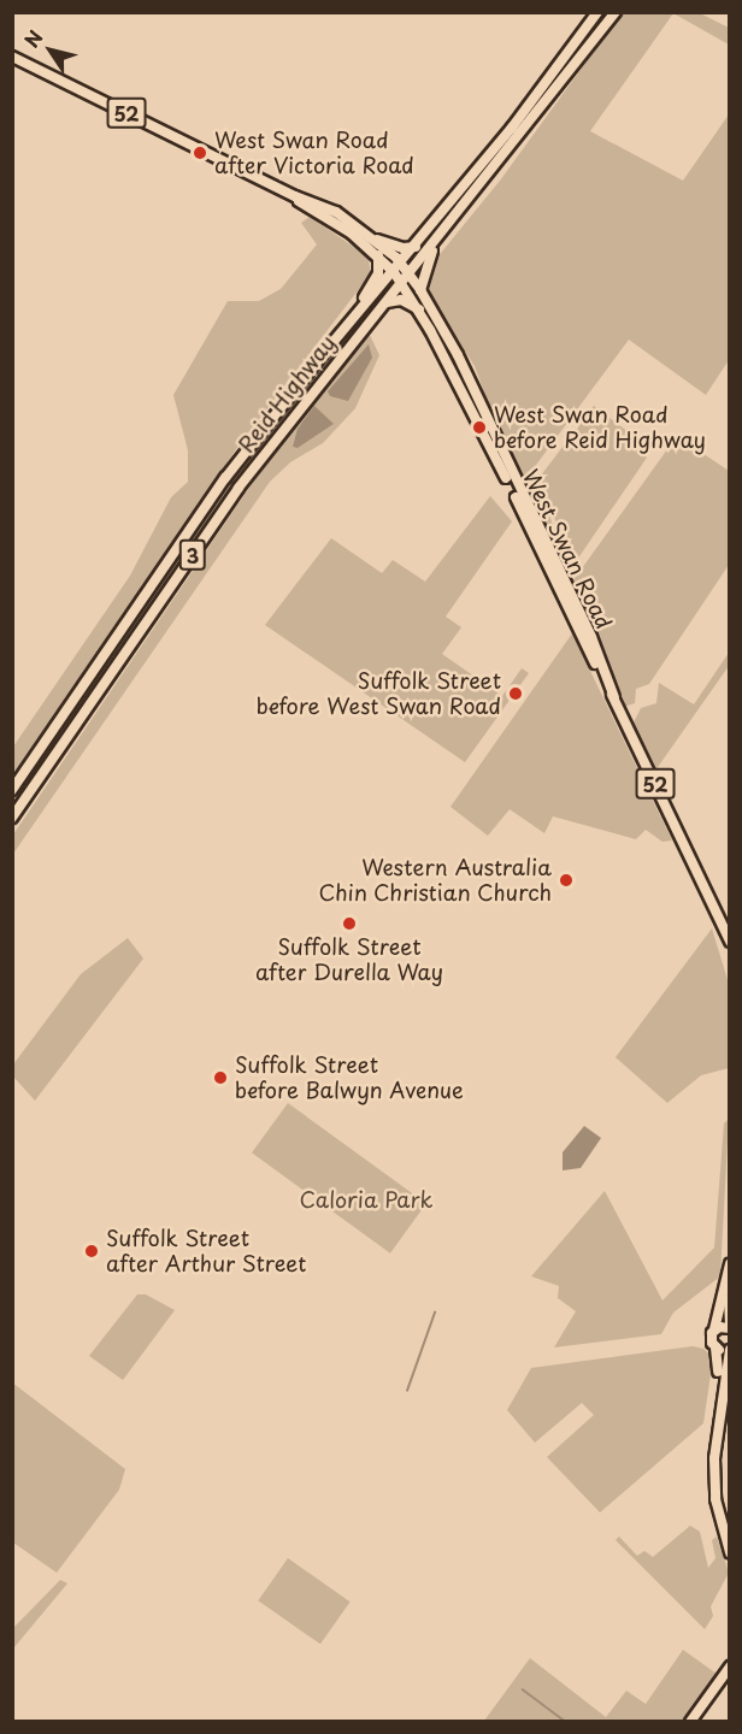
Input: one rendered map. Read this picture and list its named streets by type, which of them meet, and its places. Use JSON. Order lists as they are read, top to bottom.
{
  "streets": {
    "highway": ["Reid Highway", "3"],
    "main road": ["52", "West Swan Road"]
  },
  "crossings": [
    ["Reid Highway", "West Swan Road"]
  ],
  "parks": ["Caloria Park"],
  "places": [
    "West Swan Road after Victoria Road",
    "West Swan Road before Reid Highway",
    "Suffolk Street before West Swan Road",
    "Western Australia Chin Christian Church",
    "Suffolk Street after Durella Way",
    "Suffolk Street before Balwyn Avenue",
    "Suffolk Street after Arthur Street"
  ],
  "north": "top left"
}
